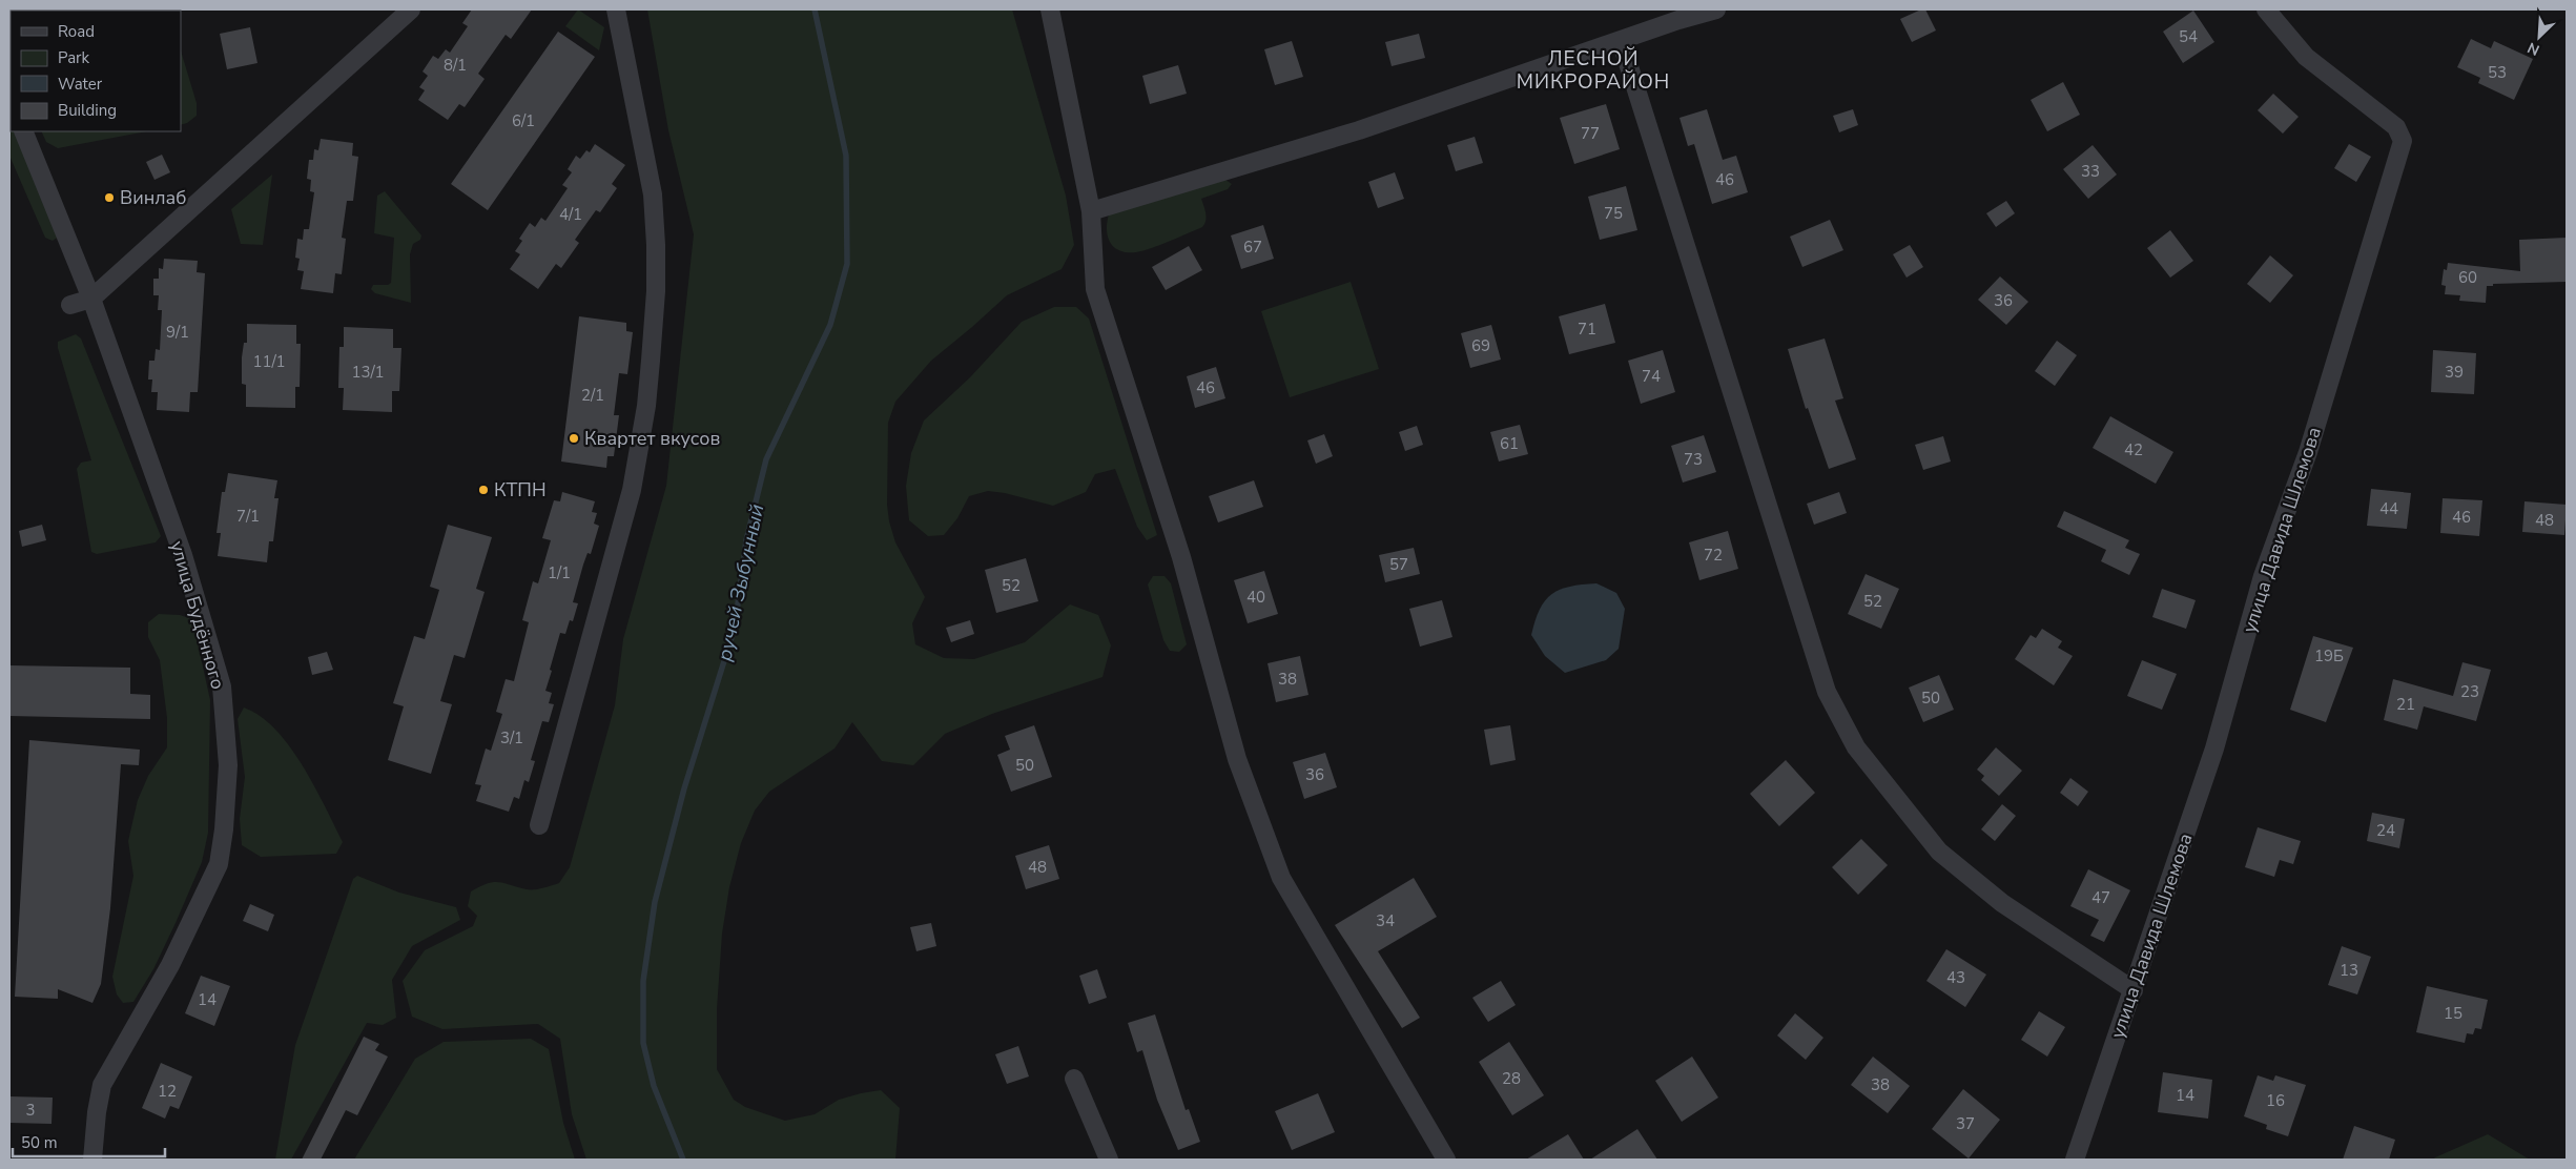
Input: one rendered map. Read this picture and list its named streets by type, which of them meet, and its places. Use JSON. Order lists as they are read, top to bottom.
{
  "streets": {
    "street": ["улица Давида Шлемова", "улица Будённого"]
  },
  "districts": ["ЛЕСНОЙ МИКРОРАЙОН"],
  "water": ["ручей Зыбунный"],
  "places": ["Винлаб", "Квартет вкусов", "КТПН"],
  "house_numbers": [
    "54",
    "8/1",
    "53",
    "6/1",
    "77",
    "33",
    "46",
    "75",
    "4/1",
    "67",
    "60",
    "36",
    "71",
    "9/1",
    "69",
    "11/1",
    "13/1",
    "39",
    "74",
    "46",
    "2/1",
    "61",
    "42",
    "73",
    "44",
    "7/1",
    "46",
    "48",
    "72",
    "57",
    "1/1",
    "52",
    "40",
    "52",
    "19Б",
    "38",
    "23",
    "50",
    "21",
    "3/1",
    "50",
    "36",
    "24",
    "48",
    "47",
    "34",
    "13",
    "43",
    "14",
    "15",
    "28",
    "38",
    "12",
    "14",
    "16",
    "3",
    "37"
  ],
  "legend": [
    "Road",
    "Park",
    "Water",
    "Building"
  ],
  "scale_bar": "50 m",
  "north": "bottom left"
}
